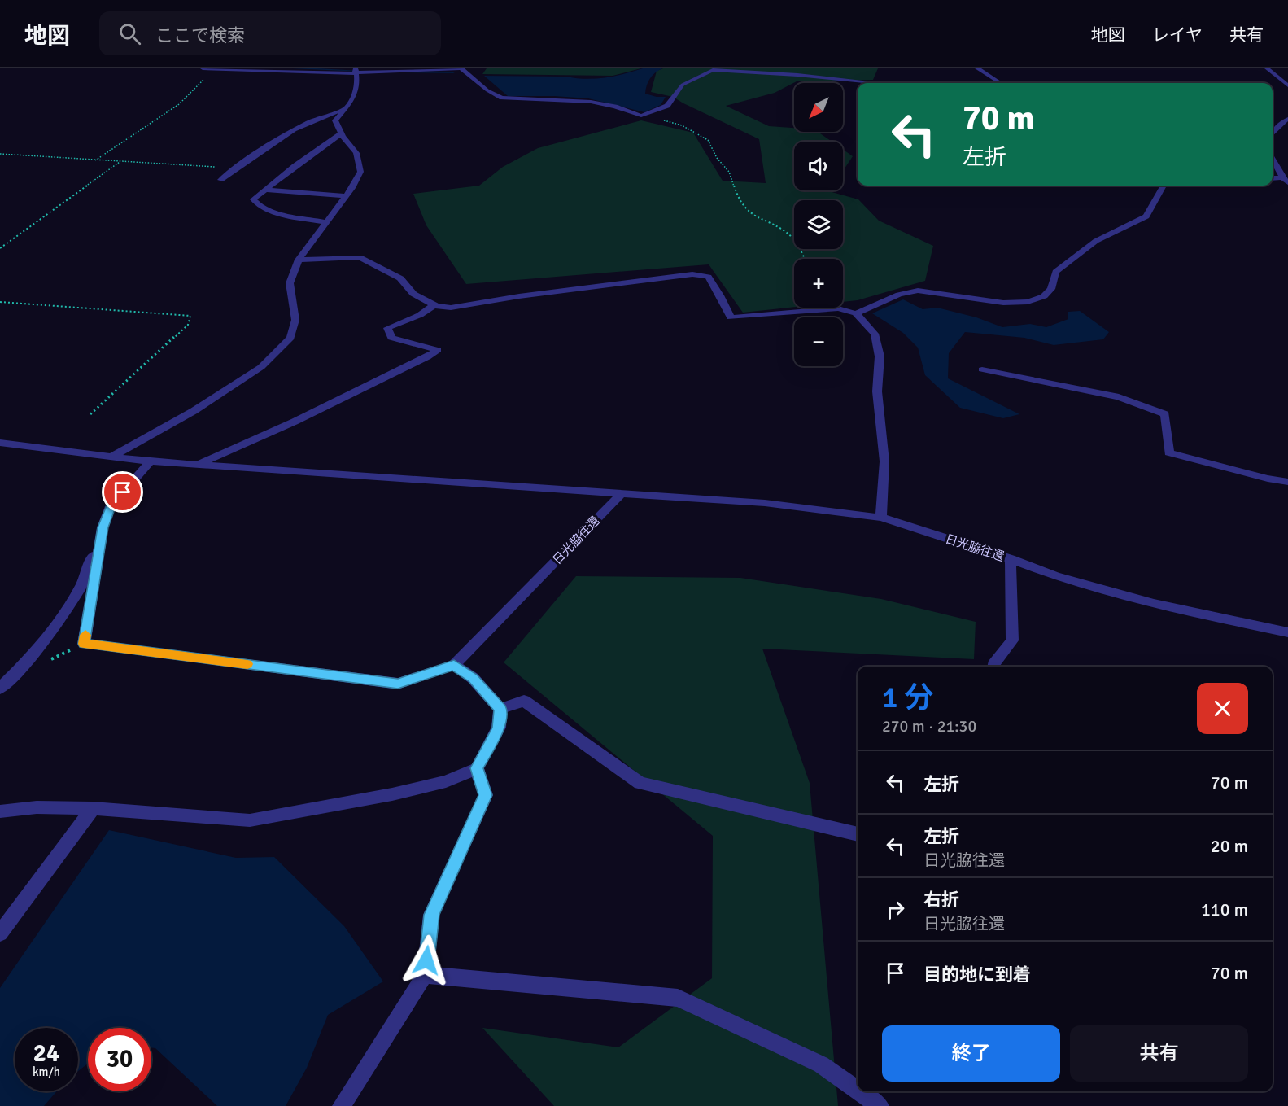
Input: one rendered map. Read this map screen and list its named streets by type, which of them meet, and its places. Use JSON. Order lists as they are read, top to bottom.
{
  "streets": {
    "street": ["日光脇往還"]
  },
  "north": "bottom left",
  "page": {
    "header": "地図",
    "search": "ここで検索",
    "nav": ["地図", "レイヤ", "共有"],
    "map_buttons": ["+", "−"],
    "turn": ["70 m", "左折"],
    "heading": ["1 分", "270 m · 21:30"],
    "list": [
      {
        "name": "左折",
        "value": "70 m"
      },
      {
        "name": "左折",
        "note": "日光脇往還",
        "value": "20 m"
      },
      {
        "name": "右折",
        "note": "日光脇往還",
        "value": "110 m"
      },
      {
        "name": "目的地に到着",
        "value": "70 m"
      }
    ],
    "buttons": ["終了", "共有"],
    "speed": "24 km/h",
    "limit": "30"
  }
}
